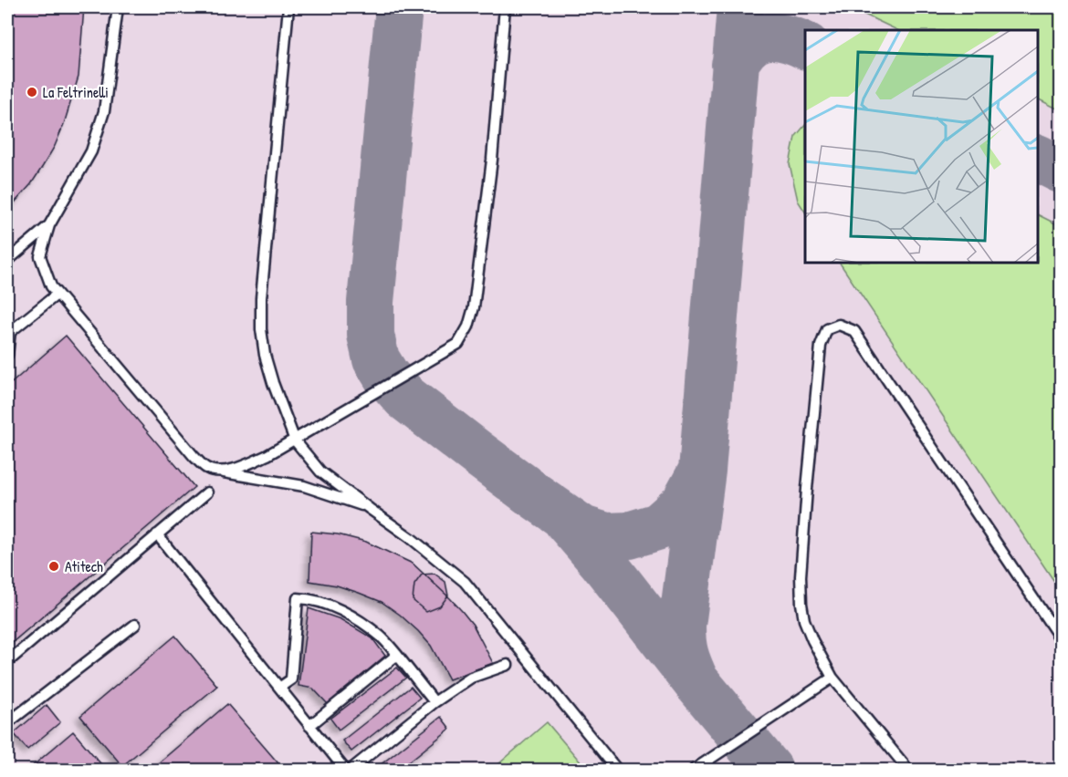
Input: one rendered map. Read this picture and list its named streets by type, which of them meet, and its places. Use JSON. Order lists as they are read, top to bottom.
{
  "places": ["La Feltrinelli", "Atitech"]
}
